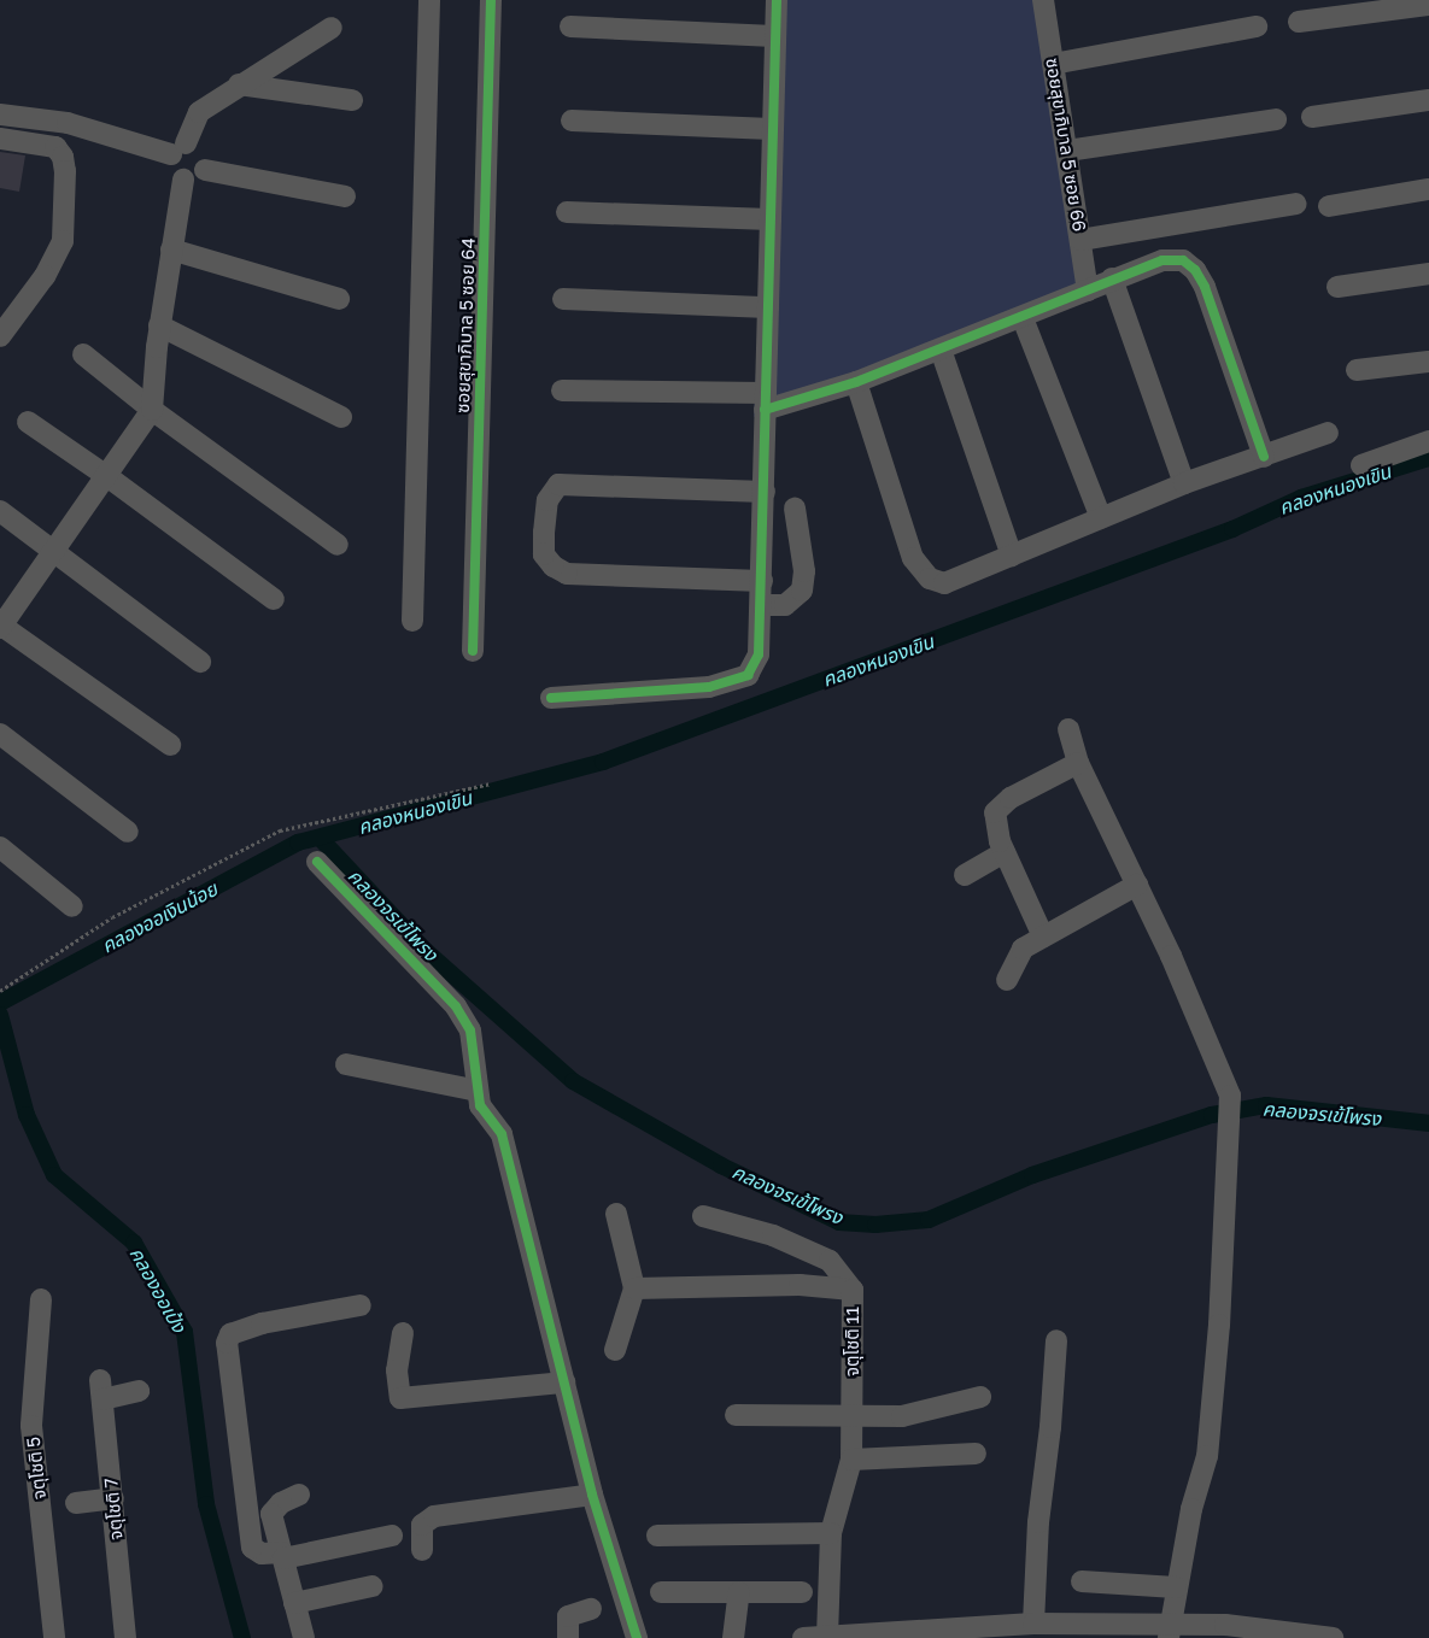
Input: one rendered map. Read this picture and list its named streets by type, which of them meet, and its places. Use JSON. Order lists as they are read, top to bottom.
{
  "streets": {
    "street": [
      "ซอยสุขาภิบาล 5 ซอย 66",
      "ซอยสุขาภิบาล 5 ซอย 64",
      "จตุโชติ 11",
      "จตุโชติ 5",
      "จตุโชติ 7"
    ]
  },
  "water": [
    "คลองหนองเขิน",
    "คลองจรเข้โพรง",
    "คลองออเงินน้อย",
    "คลองออเป้ง"
  ]
}
